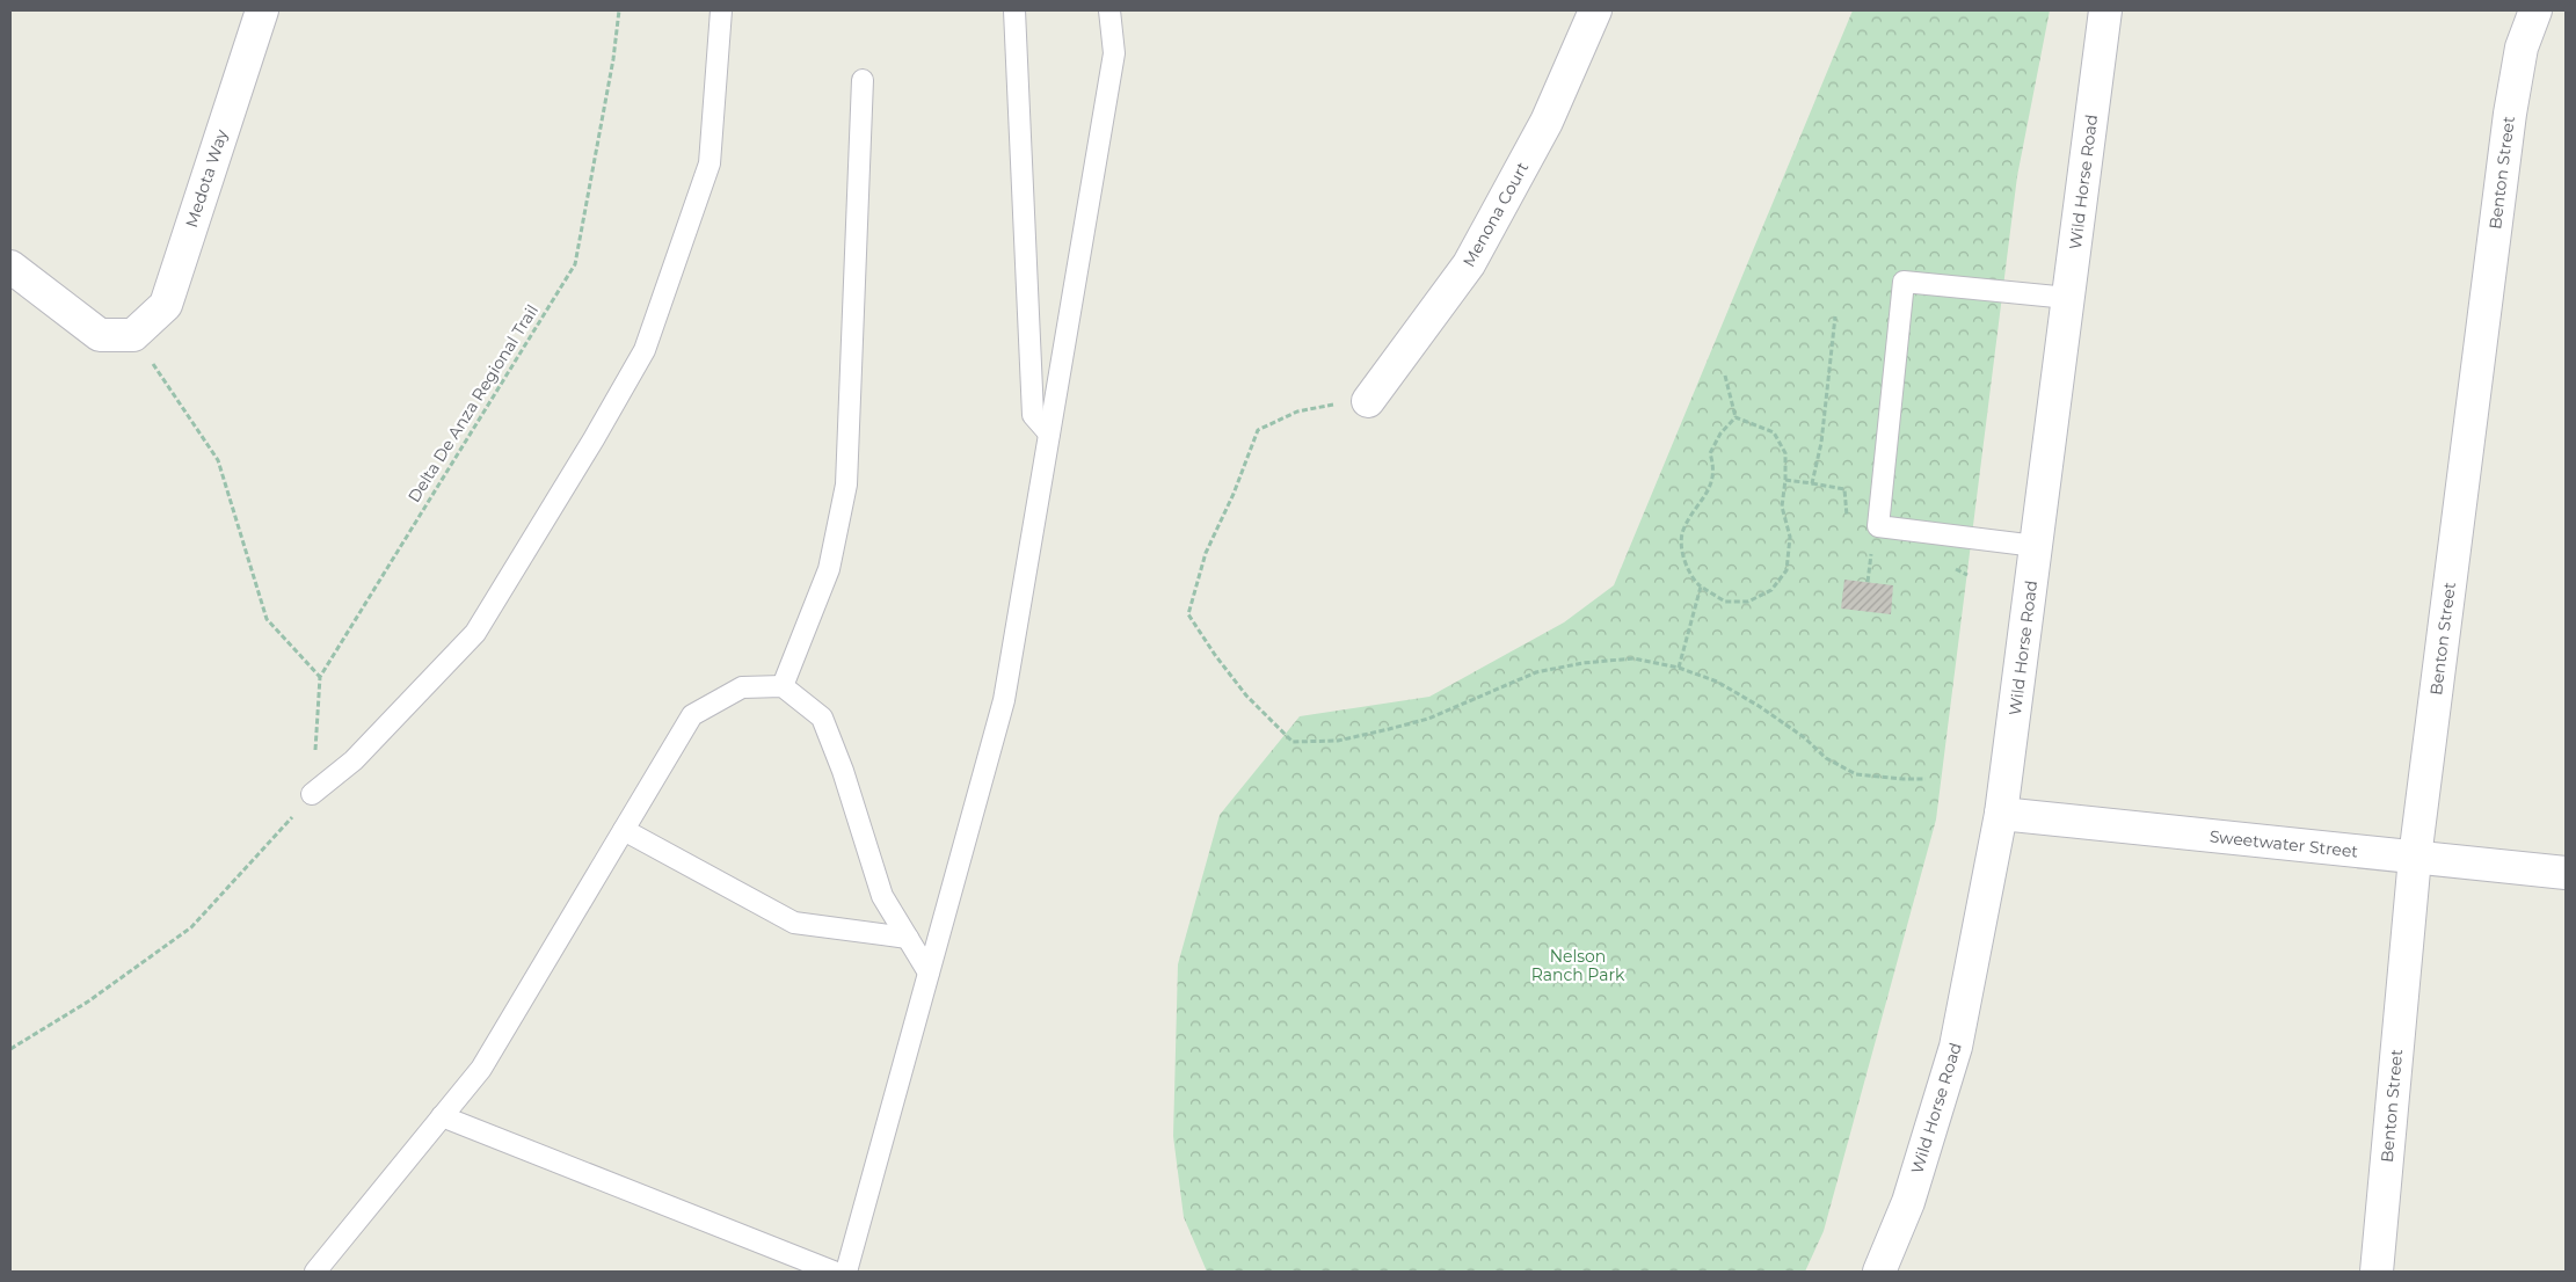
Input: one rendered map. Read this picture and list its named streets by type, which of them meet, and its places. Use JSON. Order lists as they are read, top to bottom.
{
  "streets": {
    "street": [
      "Benton Street",
      "Medota Way",
      "Wild Horse Road",
      "Menona Court",
      "Sweetwater Street"
    ],
    "path": ["Delta De Anza Regional Trail"]
  },
  "crossings": [
    ["Benton Street", "Sweetwater Street"],
    ["Wild Horse Road", "Sweetwater Street"]
  ],
  "parks": ["Nelson Ranch Park"]
}
